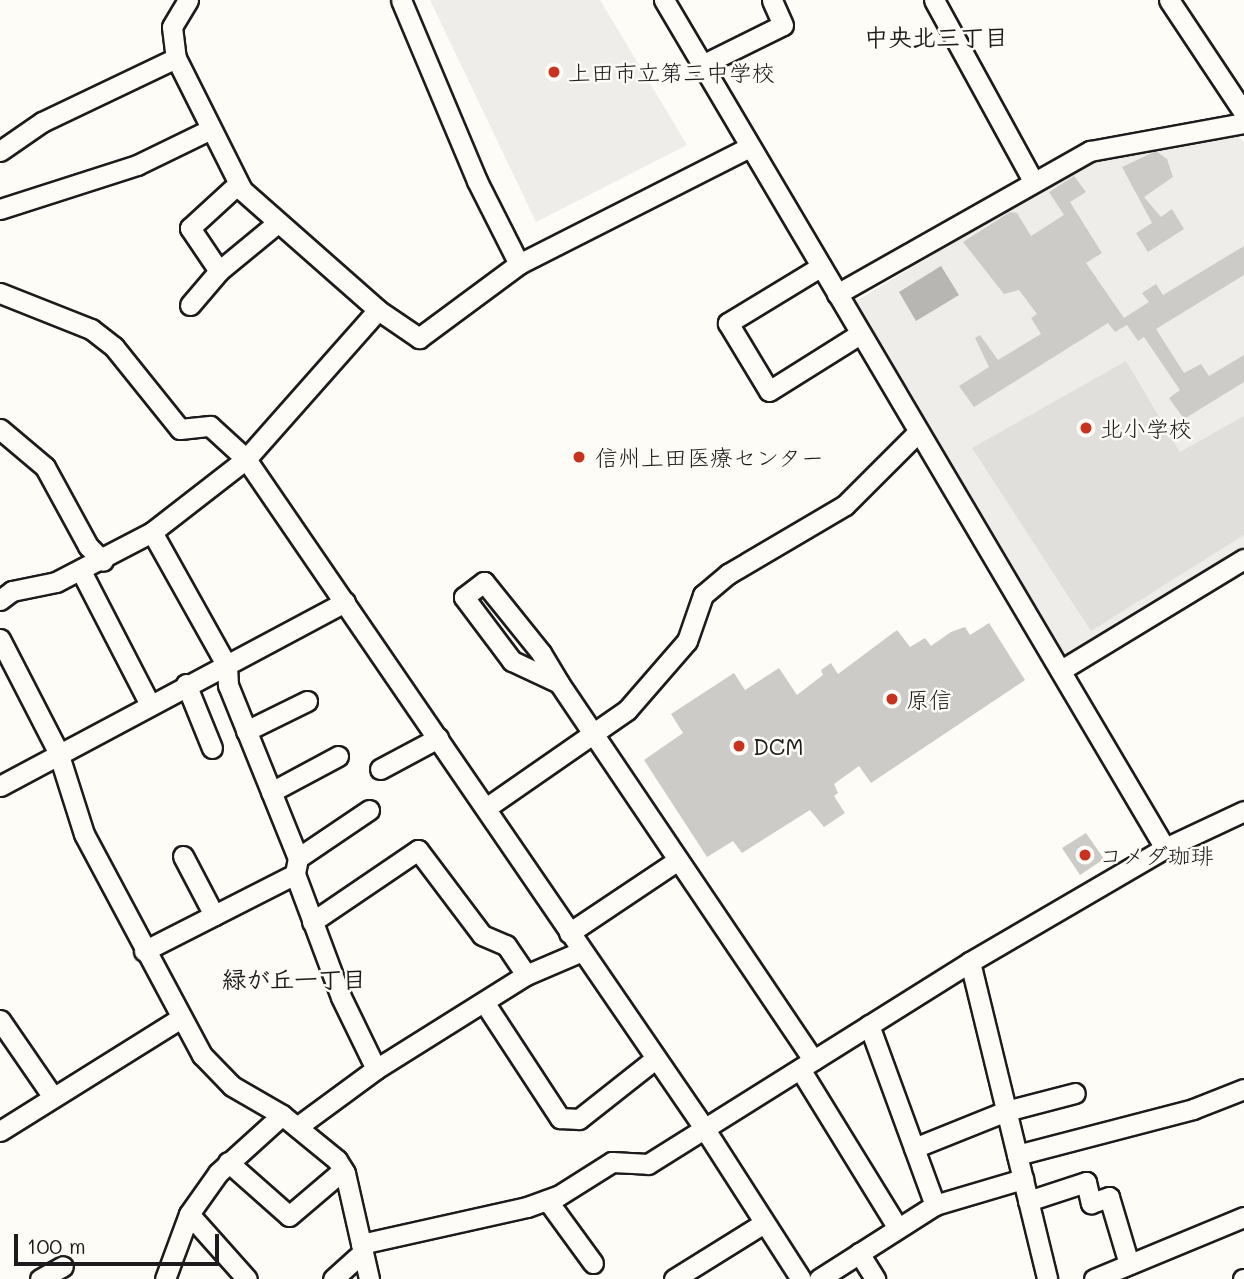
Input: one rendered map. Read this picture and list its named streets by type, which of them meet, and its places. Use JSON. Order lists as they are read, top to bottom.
{
  "districts": ["中央北三丁目", "緑が丘一丁目"],
  "places": [
    "上田市立第三中学校",
    "北小学校",
    "信州上田医療センター",
    "原信",
    "DCM",
    "コメダ珈琲"
  ],
  "scale_bar": "100 m"
}
